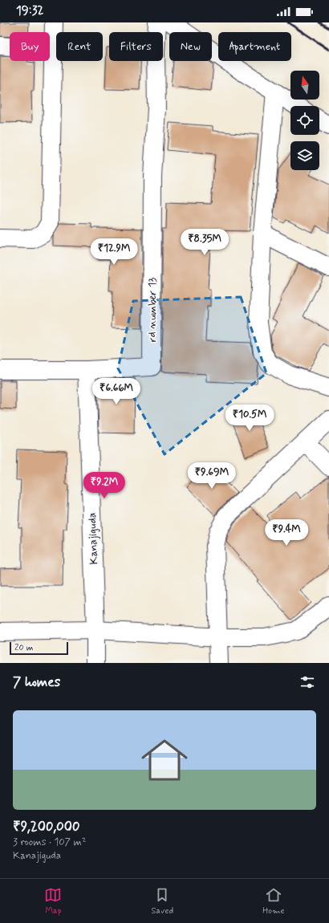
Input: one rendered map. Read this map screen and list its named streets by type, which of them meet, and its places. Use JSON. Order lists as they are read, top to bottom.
{
  "streets": {
    "street": ["rd number 13", "Kanajiguda"]
  },
  "crossings": [
    ["rd number 13", "Kanajiguda"]
  ],
  "scale_bar": "20 m",
  "north": "top",
  "page": {
    "status": "19:32",
    "chip": [
      "Buy",
      "Rent",
      "Filters",
      "New",
      "Apartment"
    ],
    "price": [
      "₹8.35M",
      "₹12.9M",
      "₹6.66M",
      "₹10.5M",
      "₹9.69M",
      "₹9.2M",
      "₹9.4M"
    ],
    "scale": "20 m",
    "heading": "7 homes",
    "list": [
      {
        "name": "₹9,200,000",
        "note": "3 rooms · 107 m² · Kanajiguda"
      }
    ],
    "tabs": ["Map", "Saved", "Home"]
  }
}
